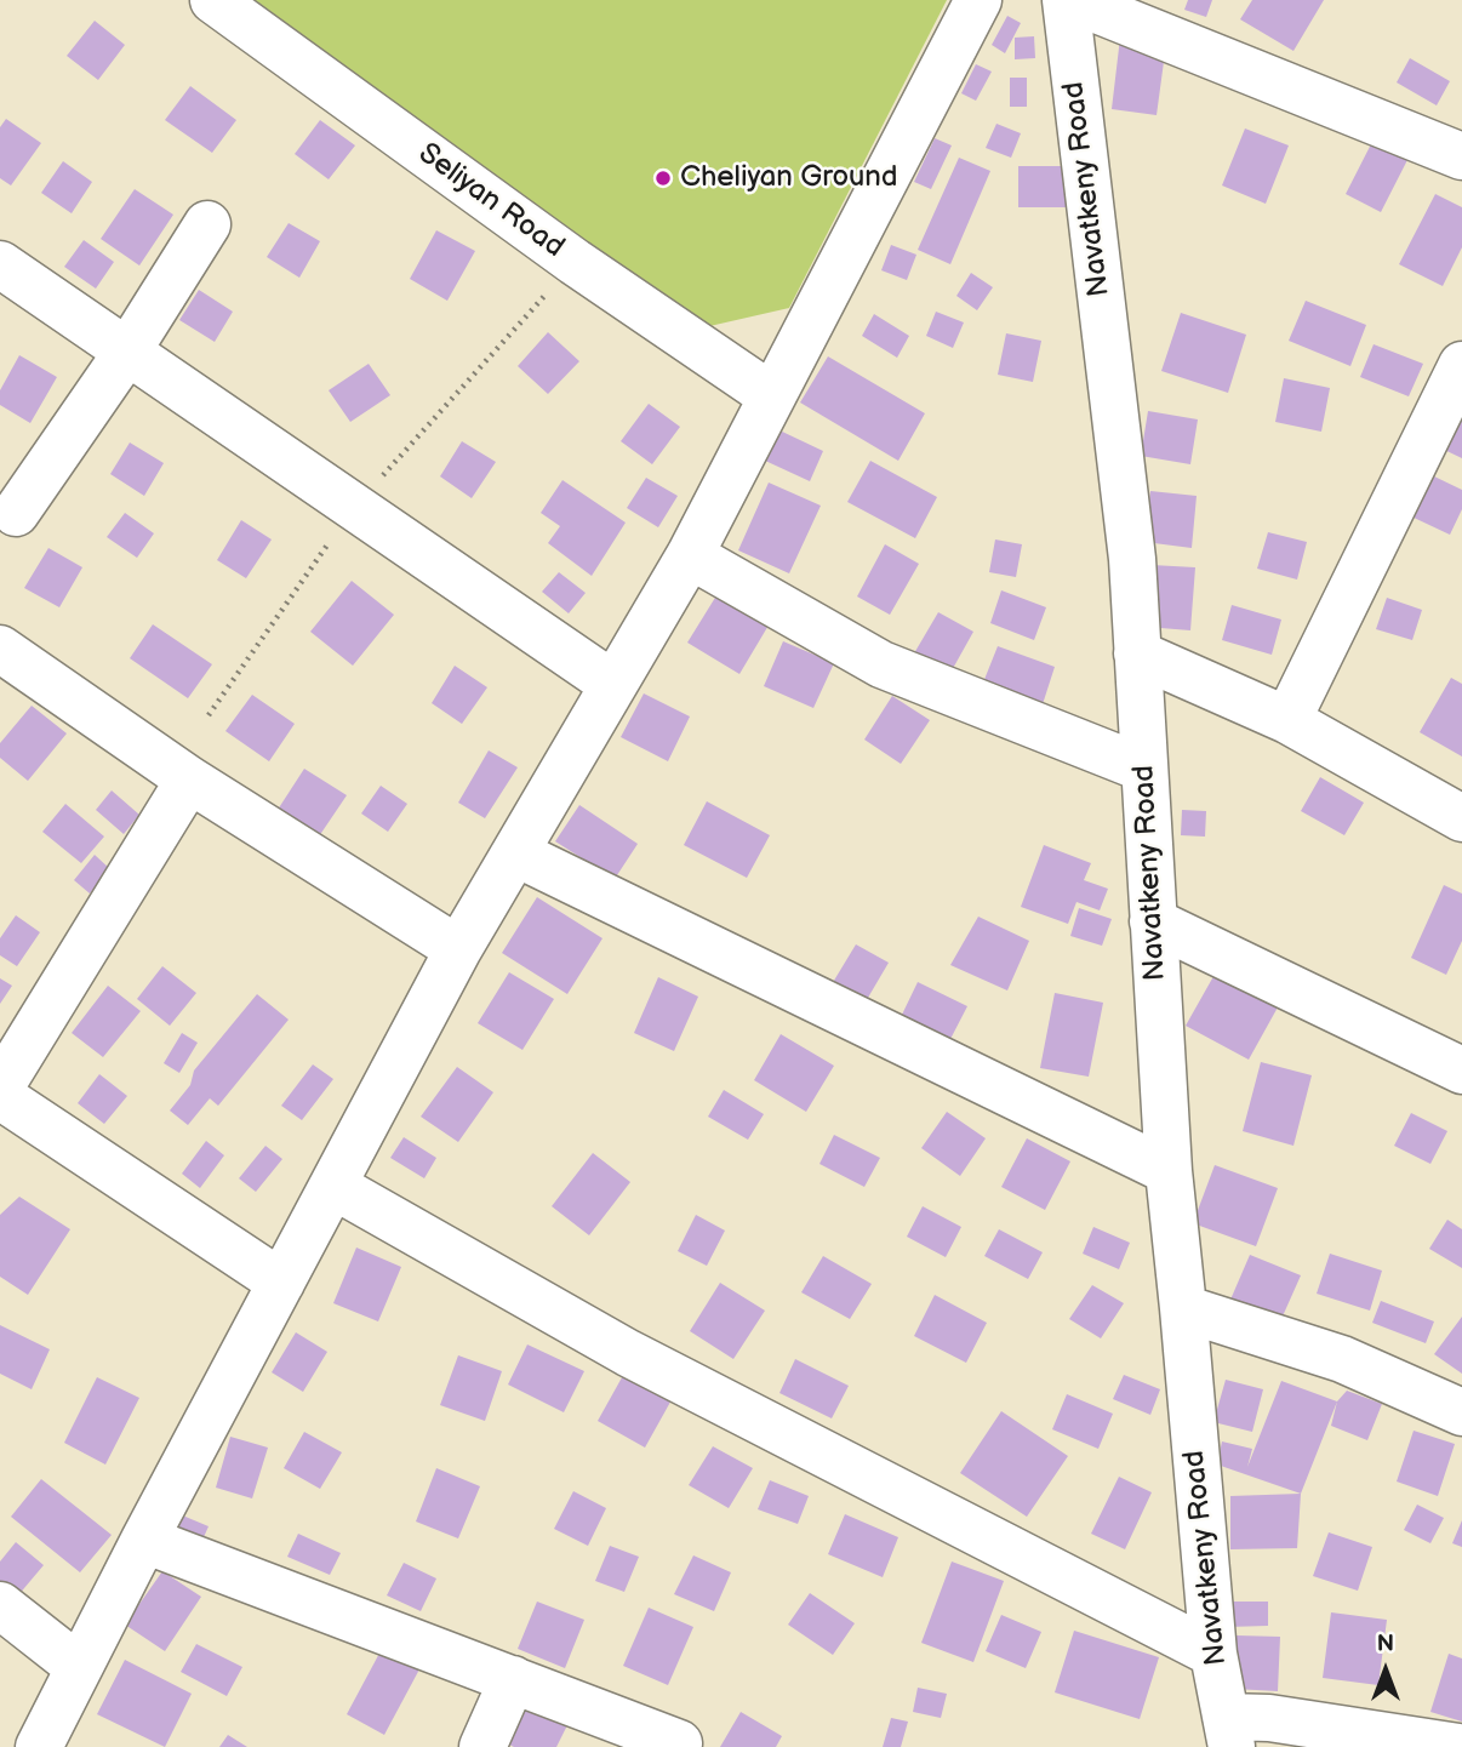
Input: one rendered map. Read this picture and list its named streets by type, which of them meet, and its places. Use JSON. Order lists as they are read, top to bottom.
{
  "streets": {
    "street": ["Navatkeny Road", "Seliyan Road"]
  },
  "places": ["Cheliyan Ground"],
  "north": "top"
}
